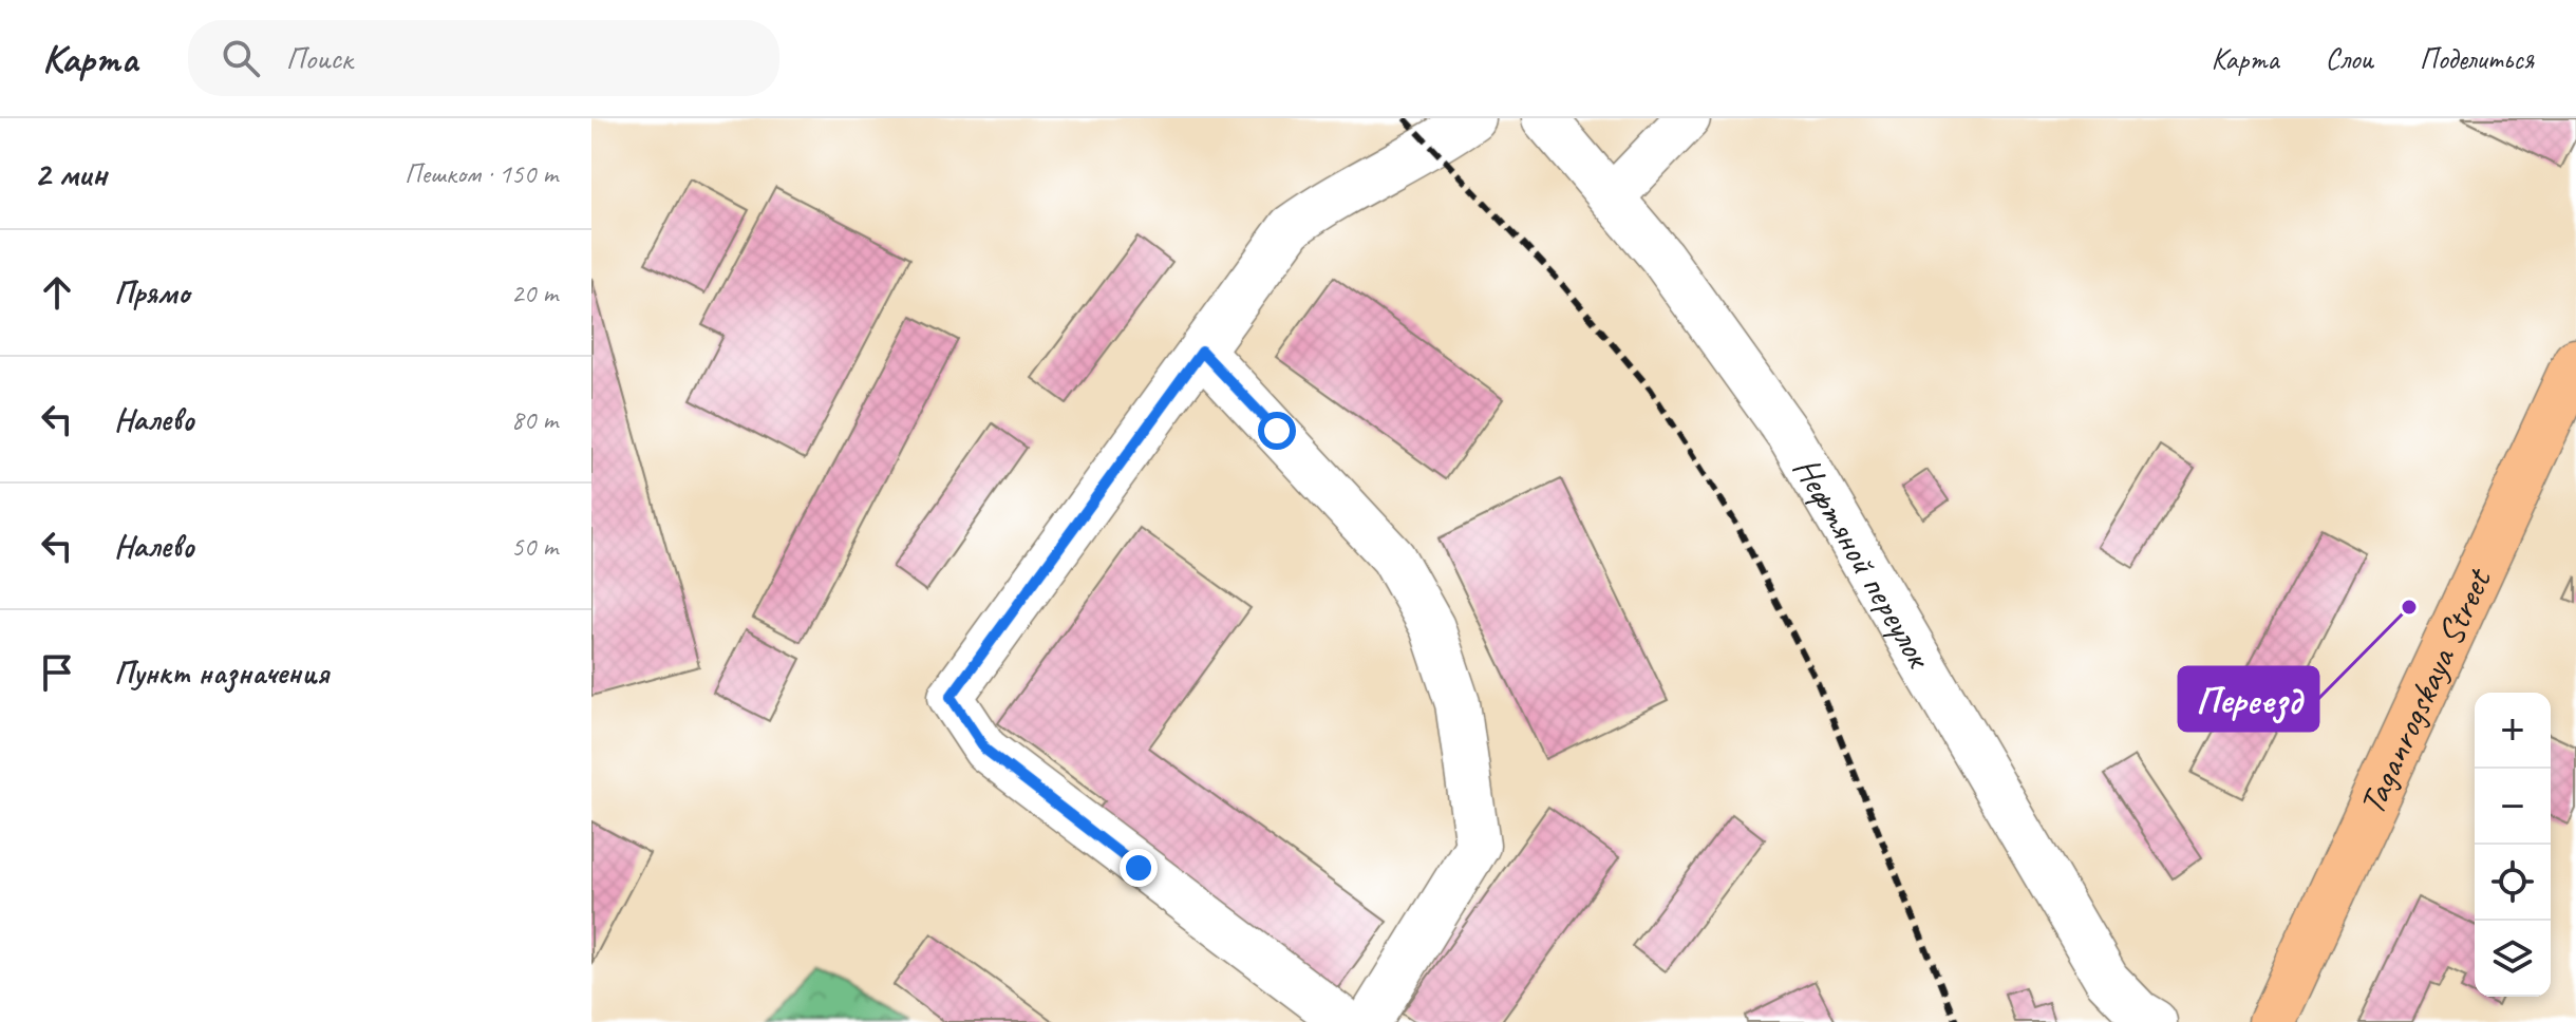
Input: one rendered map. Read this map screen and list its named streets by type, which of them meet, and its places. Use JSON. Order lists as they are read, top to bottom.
{
  "streets": {
    "main road": ["Taganrogskaya Street"],
    "street": ["Нефтяной переулок"]
  },
  "places": ["Переезд"],
  "page": {
    "header": "Карта",
    "search": "Поиск",
    "nav": ["Карта", "Слои", "Поделиться"],
    "heading": ["2 мин", "Пешком · 150 m"],
    "list": [
      ["Прямо", "20 m"],
      ["Налево", "80 m"],
      ["Налево", "50 m"],
      "Пункт назначения"
    ],
    "map_buttons": ["+", "−"]
  }
}
